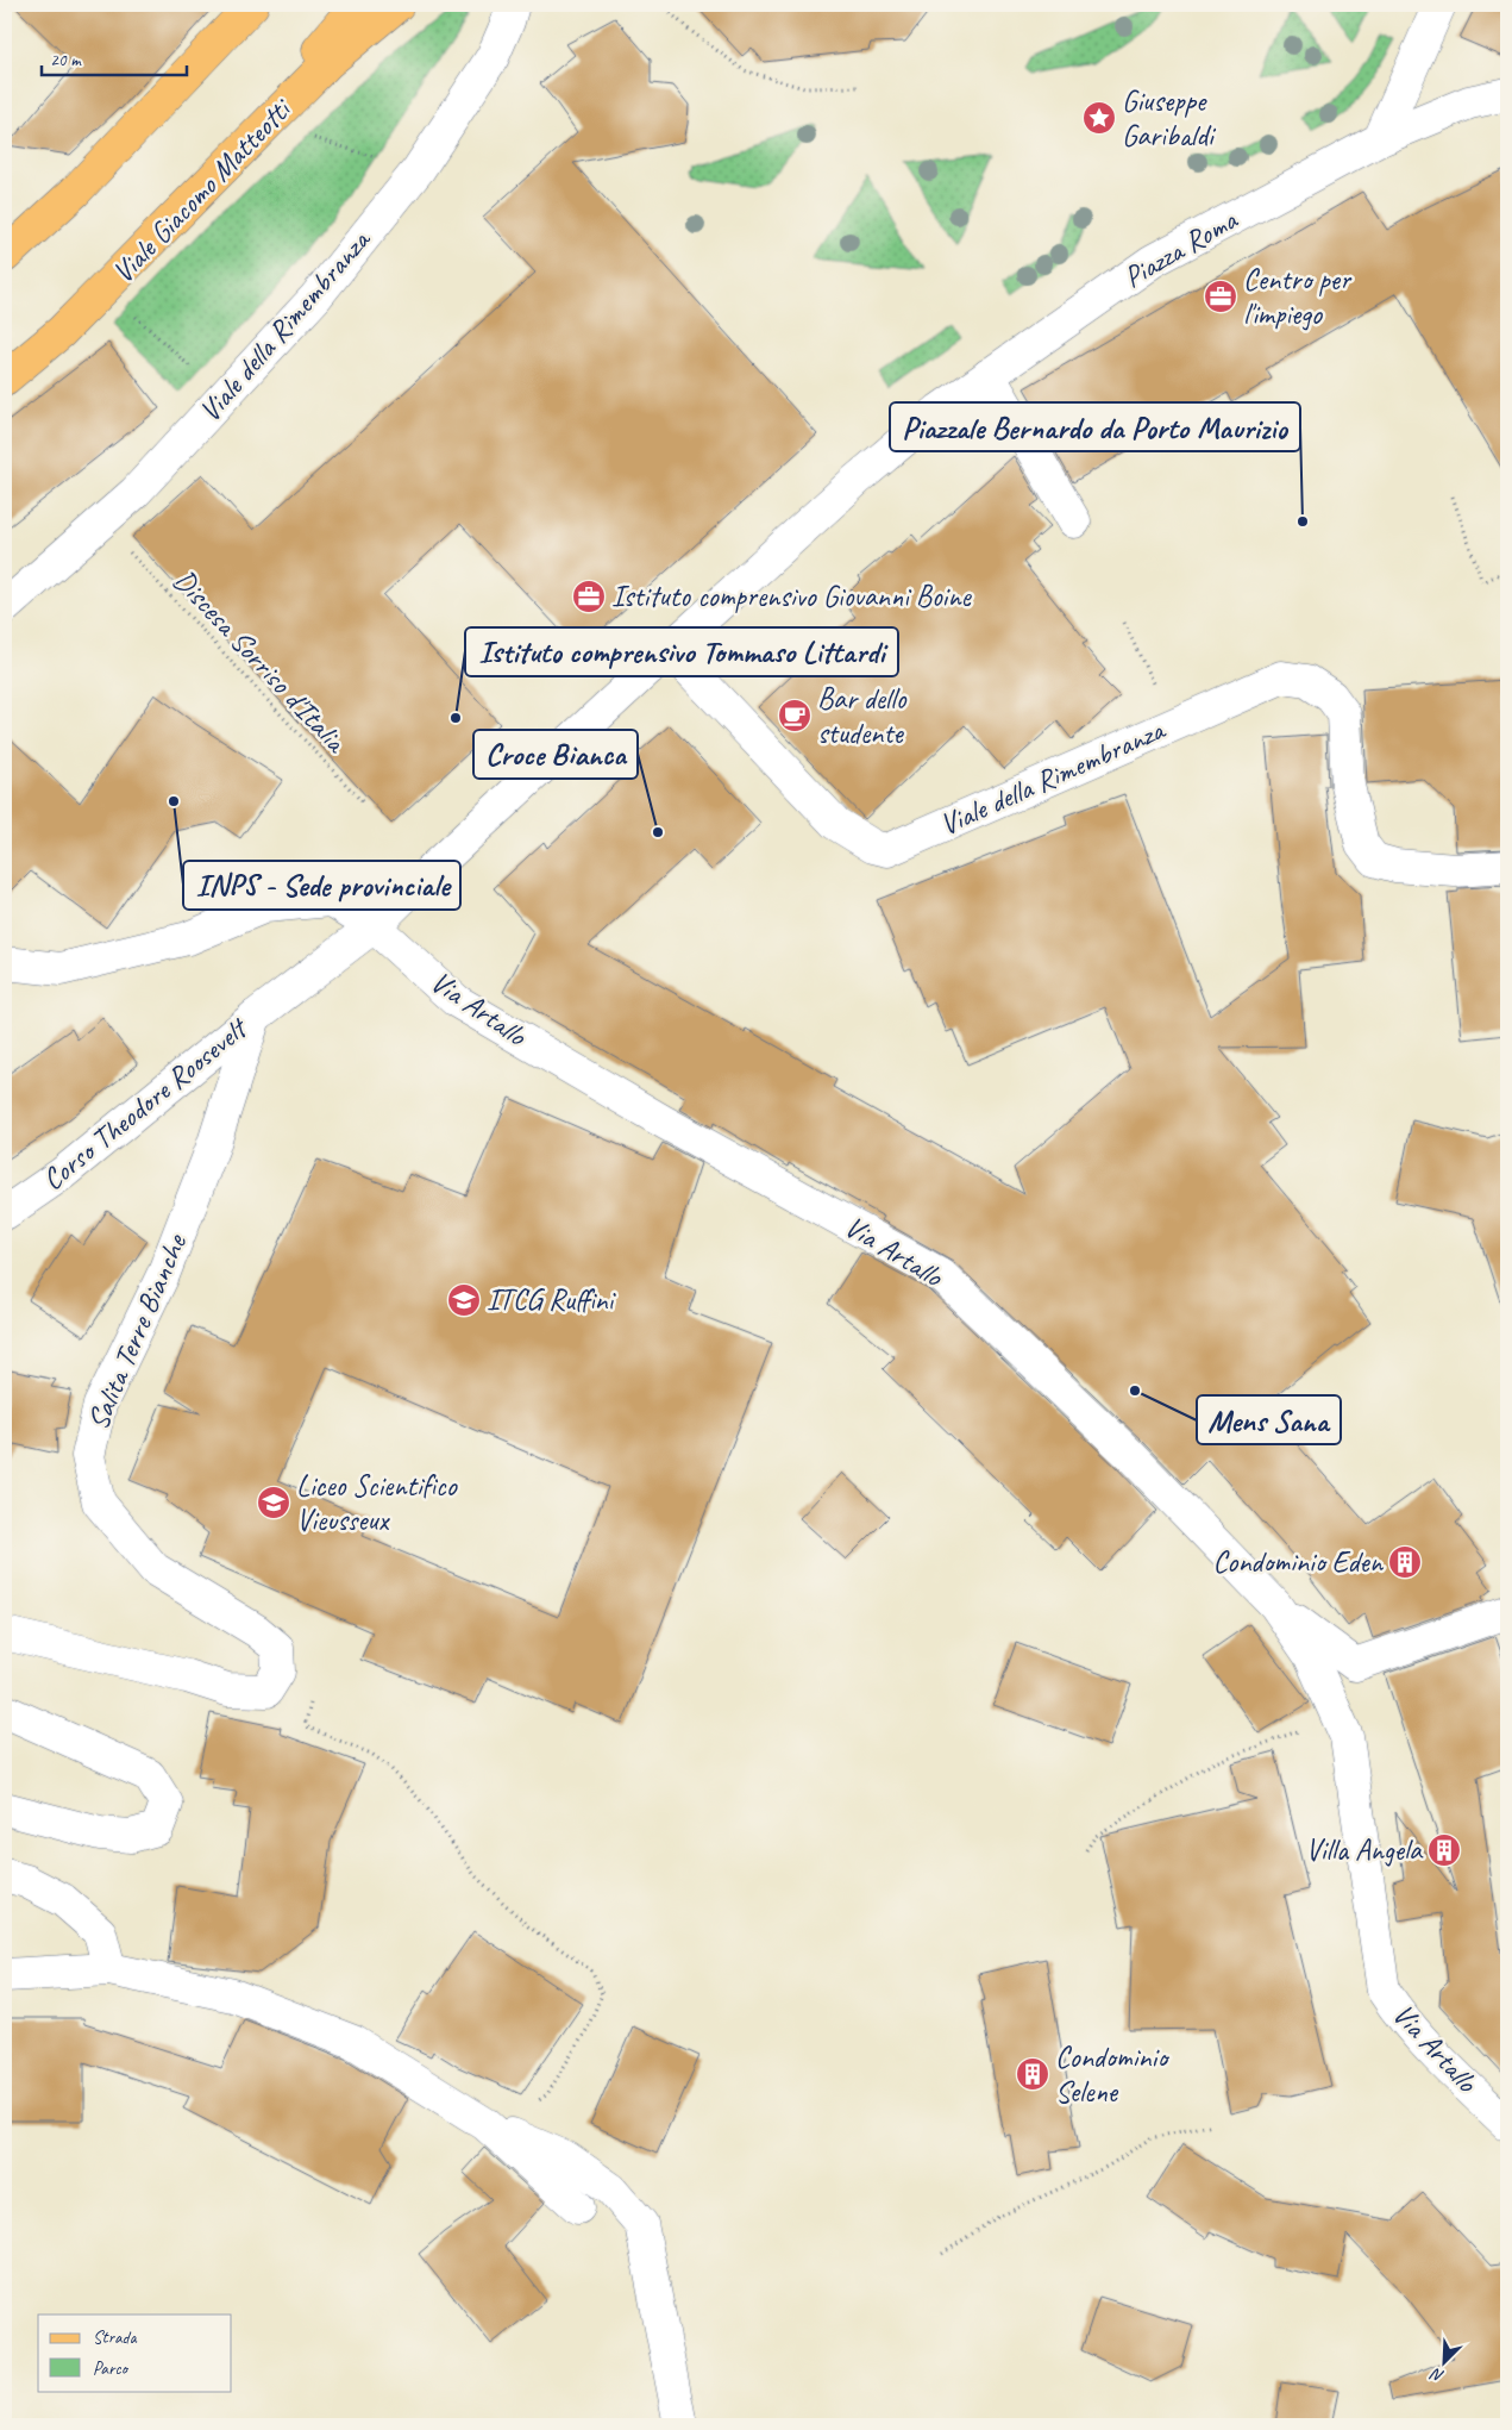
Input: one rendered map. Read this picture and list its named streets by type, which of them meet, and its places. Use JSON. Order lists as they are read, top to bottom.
{
  "streets": {
    "main road": ["Viale Giacomo Matteotti"],
    "street": [
      "Piazza Roma",
      "Viale della Rimembranza",
      "Via Artallo",
      "Corso Theodore Roosevelt",
      "Salita Terre Bianche"
    ],
    "path": ["Discesa Sorriso d'Italia"]
  },
  "crossings": [
    ["Piazza Roma", "Viale della Rimembranza"],
    ["Via Artallo", "Corso Theodore Roosevelt"],
    ["Corso Theodore Roosevelt", "Salita Terre Bianche"]
  ],
  "places": {
    "place": ["Giuseppe Garibaldi"],
    "office": ["Centro per l'impiego", "Istituto comprensivo Giovanni Boine"],
    "other": [
      "Piazzale Bernardo da Porto Maurizio",
      "Istituto comprensivo Tommaso Littardi",
      "INPS - Sede provinciale",
      "Croce Bianca",
      "Mens Sana"
    ],
    "cafe": ["Bar dello studente"],
    "school or university": ["ITCG Ruffini", "Liceo Scientifico Vieusseux"],
    "building": ["Condominio Eden", "Villa Angela", "Condominio Selene"]
  },
  "legend": ["Strada", "Parco"],
  "scale_bar": "20 m",
  "north": "bottom left"
}
